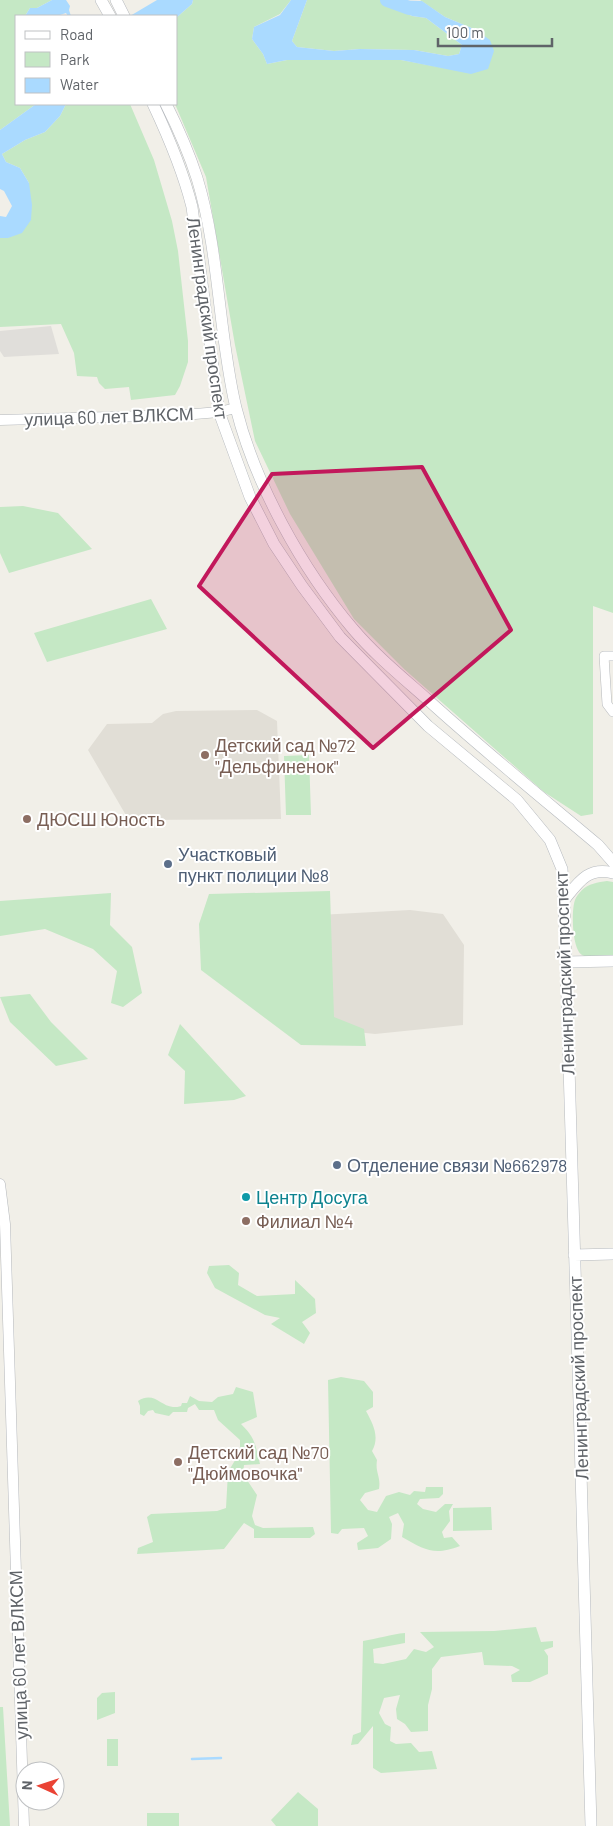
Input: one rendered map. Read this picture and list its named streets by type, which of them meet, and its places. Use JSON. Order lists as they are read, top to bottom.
{
  "streets": {
    "main road": ["Ленинградский проспект"],
    "street": ["улица 60 лет ВЛКСМ"]
  },
  "crossings": [
    ["Ленинградский проспект", "улица 60 лет ВЛКСМ"]
  ],
  "places": [
    "Детский сад №72 \"Дельфиненок\"",
    "ДЮСШ Юность",
    "Участковый пункт полиции №8",
    "Отделение связи №662978",
    "Центр Досуга",
    "Филиал №4",
    "Детский сад №70 \"Дюймовочка\""
  ],
  "legend": ["Road", "Park", "Water"],
  "scale_bar": "100 m",
  "north": "left"
}
